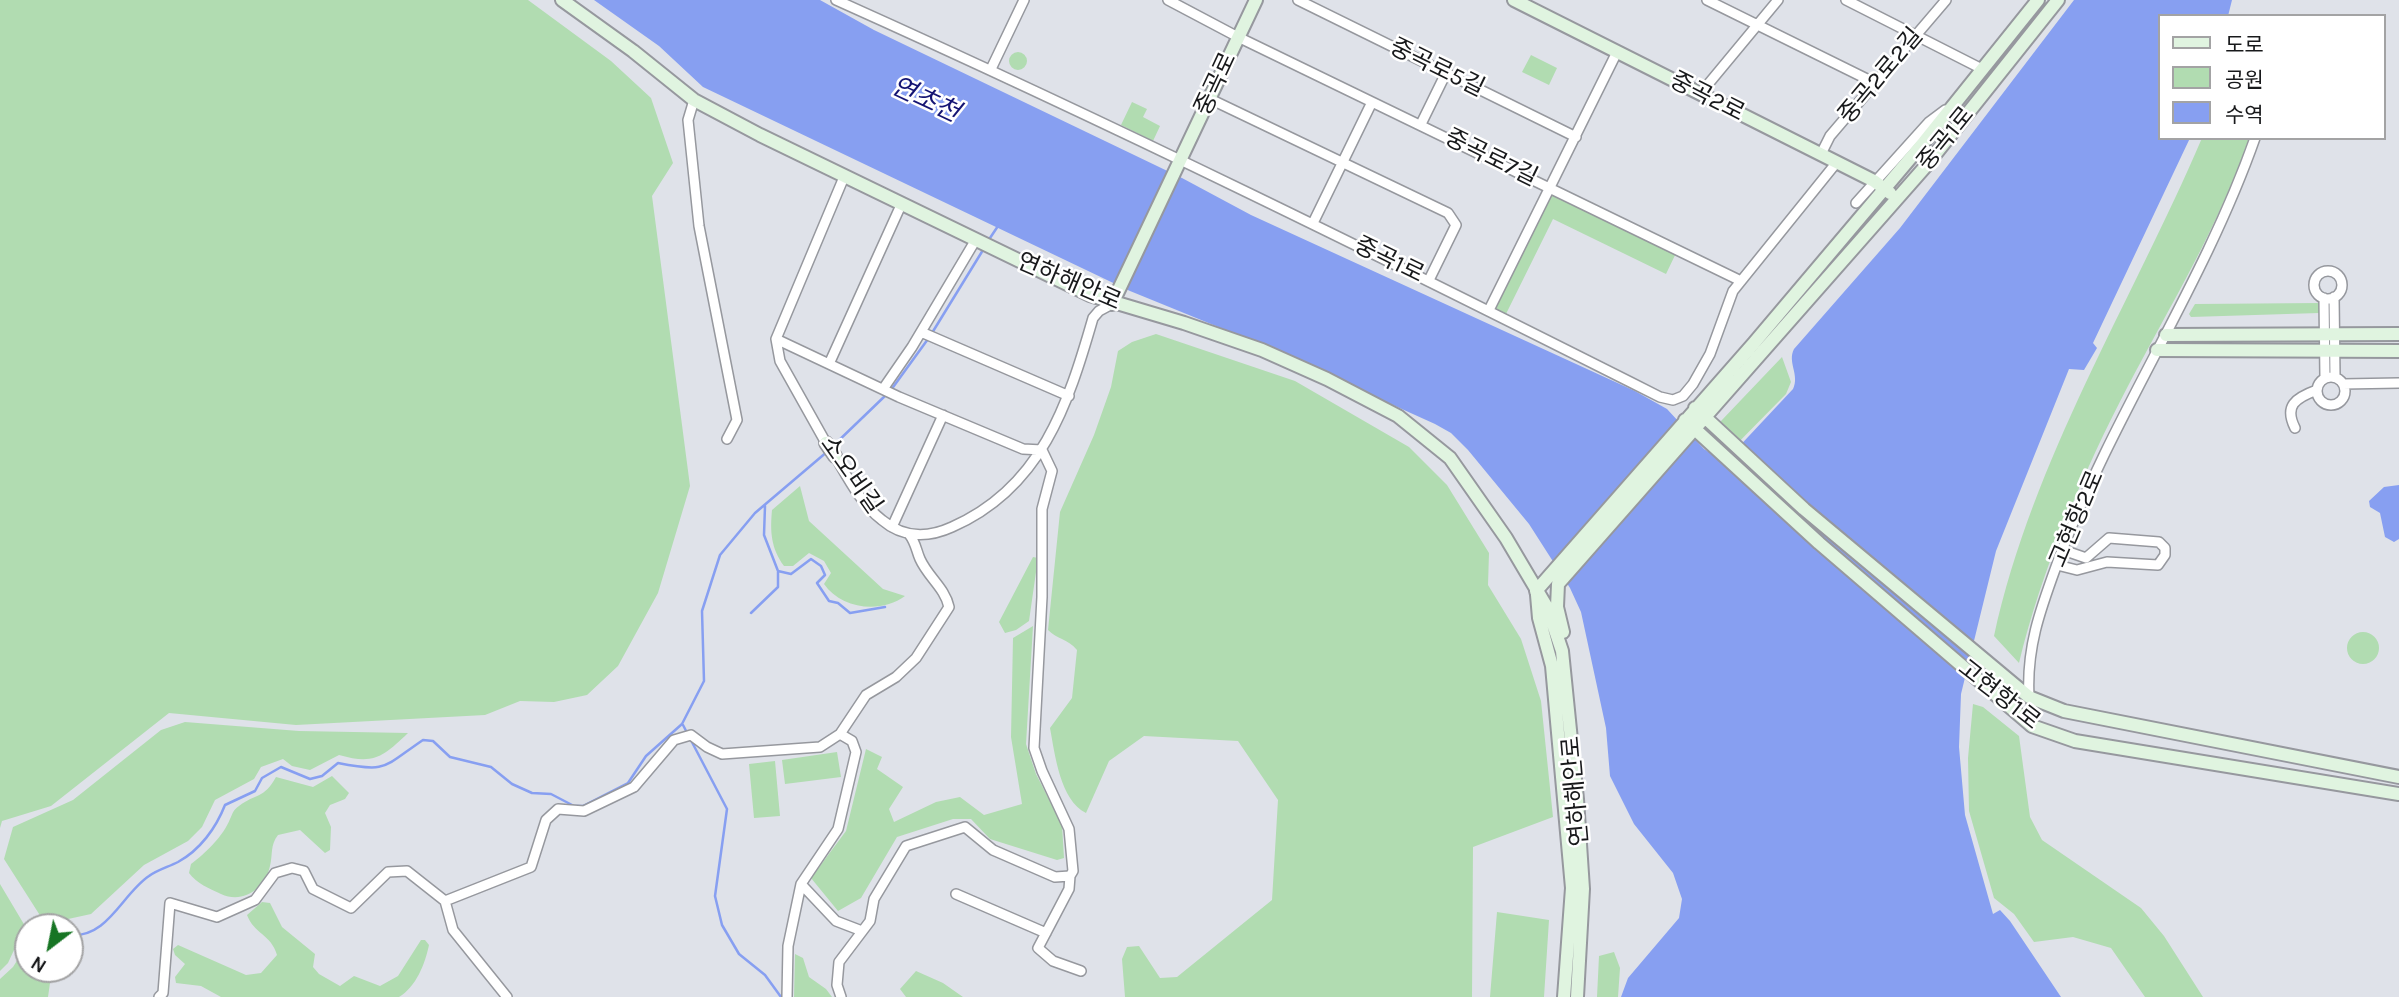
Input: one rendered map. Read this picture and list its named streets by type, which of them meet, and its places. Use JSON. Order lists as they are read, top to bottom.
{
  "streets": {
    "street": [
      "중곡로5길",
      "중곡2로2길",
      "중곡로",
      "중곡2로",
      "중곡1로",
      "중곡로7길",
      "연하해안로",
      "소오비길",
      "고현항2로",
      "고현항1로"
    ]
  },
  "crossings": [
    ["중곡2로2길", "중곡2로"],
    ["중곡로", "중곡1로"],
    ["중곡로", "중곡로7길"],
    ["중곡로", "연하해안로"],
    ["중곡로", "소오비길"],
    ["중곡2로", "중곡1로"],
    ["중곡1로", "중곡로7길"],
    ["연하해안로", "소오비길"],
    ["고현항2로", "고현항1로"]
  ],
  "water": ["연초천"],
  "legend": ["도로", "공원", "수역"],
  "north": "bottom left"
}
